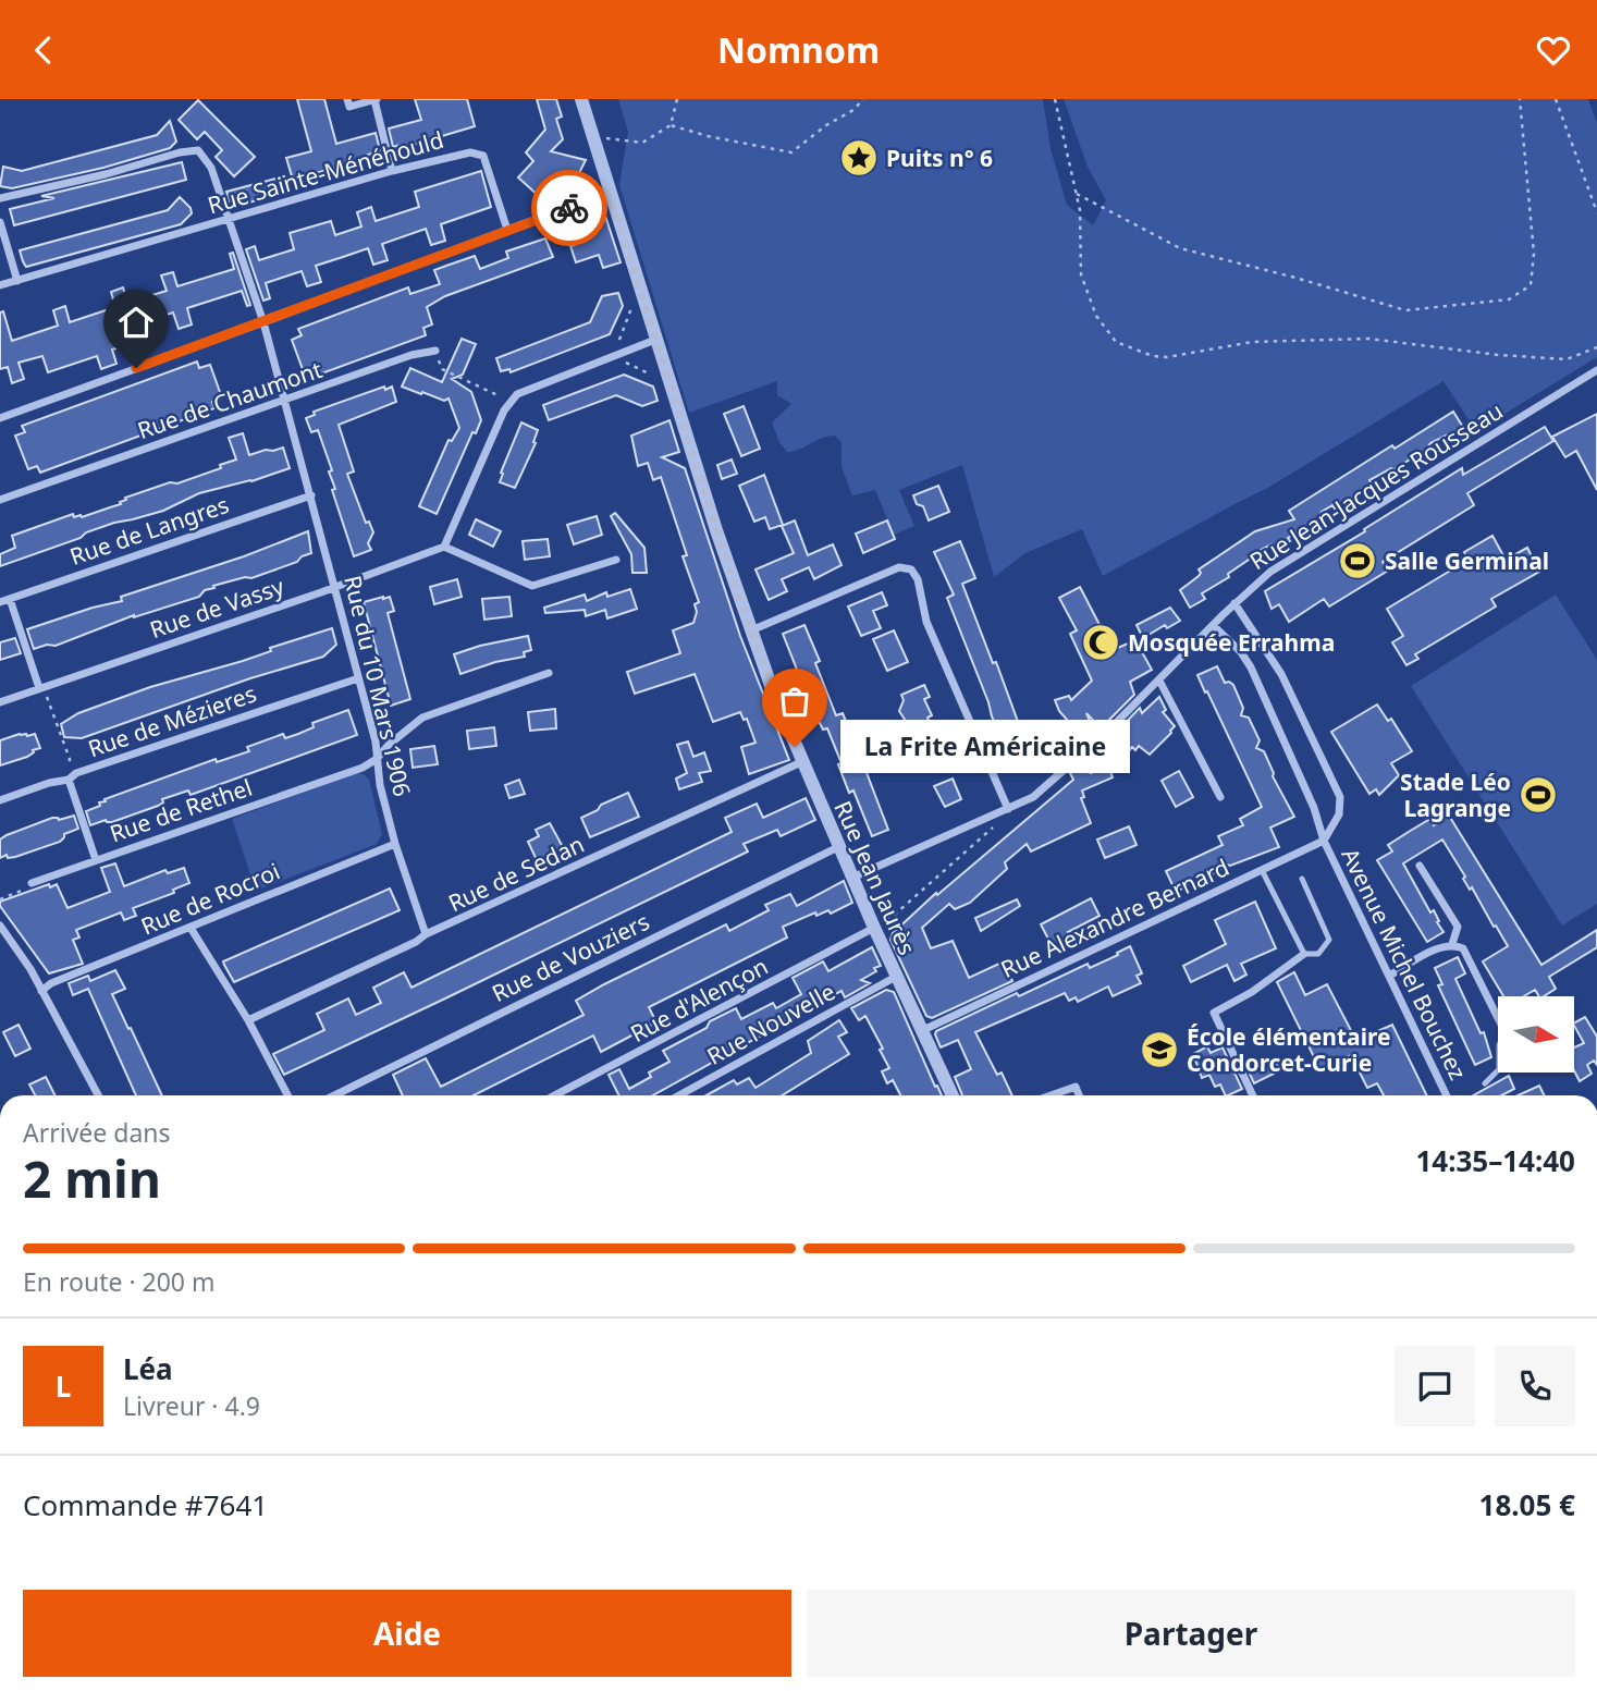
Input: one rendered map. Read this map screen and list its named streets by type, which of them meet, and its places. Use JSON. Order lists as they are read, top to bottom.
{
  "streets": {
    "street": [
      "Rue Sainte-Ménéhould",
      "Rue de Chaumont",
      "Rue Jean-Jacques Rousseau",
      "Rue de Langres",
      "Rue de Vassy",
      "Rue du 10 Mars 1906",
      "Rue de Mézieres",
      "Rue de Rethel",
      "Rue de Sedan",
      "Rue Jean Jaurès",
      "Rue de Rocroi",
      "Rue Alexandre Bernard",
      "Rue de Vouziers",
      "Avenue Michel Bouchez",
      "Rue d'Alençon",
      "Rue Nouvelle"
    ]
  },
  "crossings": [
    ["Rue Sainte-Ménéhould", "Rue du 10 Mars 1906"],
    ["Rue de Chaumont", "Rue du 10 Mars 1906"],
    ["Rue Jean-Jacques Rousseau", "Rue Jean Jaurès"],
    ["Rue Jean-Jacques Rousseau", "Avenue Michel Bouchez"],
    ["Rue de Langres", "Rue du 10 Mars 1906"],
    ["Rue de Vassy", "Rue du 10 Mars 1906"],
    ["Rue du 10 Mars 1906", "Rue de Mézieres"],
    ["Rue du 10 Mars 1906", "Rue de Rethel"],
    ["Rue du 10 Mars 1906", "Rue de Sedan"],
    ["Rue du 10 Mars 1906", "Rue de Rocroi"],
    ["Rue de Sedan", "Rue Jean Jaurès"],
    ["Rue Jean Jaurès", "Rue Alexandre Bernard"],
    ["Rue Jean Jaurès", "Rue de Vouziers"],
    ["Rue Jean Jaurès", "Rue d'Alençon"],
    ["Rue Jean Jaurès", "Rue Nouvelle"],
    ["Rue Alexandre Bernard", "Avenue Michel Bouchez"]
  ],
  "places": {
    "place": ["Puits n° 6"],
    "sports": ["Salle Germinal", "Stade Léo Lagrange"],
    "mosque": ["Mosquée Errahma"],
    "other": ["La Frite Américaine"],
    "school or university": ["École élémentaire Condorcet-Curie"]
  },
  "north": "right",
  "page": {
    "header": "Nomnom",
    "bubble": "La Frite Américaine",
    "heading": ["2 min", "Arrivée dans", "14:35–14:40"],
    "panel": [
      "Léa",
      "Livreur · 4.9",
      "Commande #7641",
      "18.05 €"
    ],
    "bar": "En route · 200 m",
    "round": "L",
    "buttons": ["Aide", "Partager"]
  }
}
